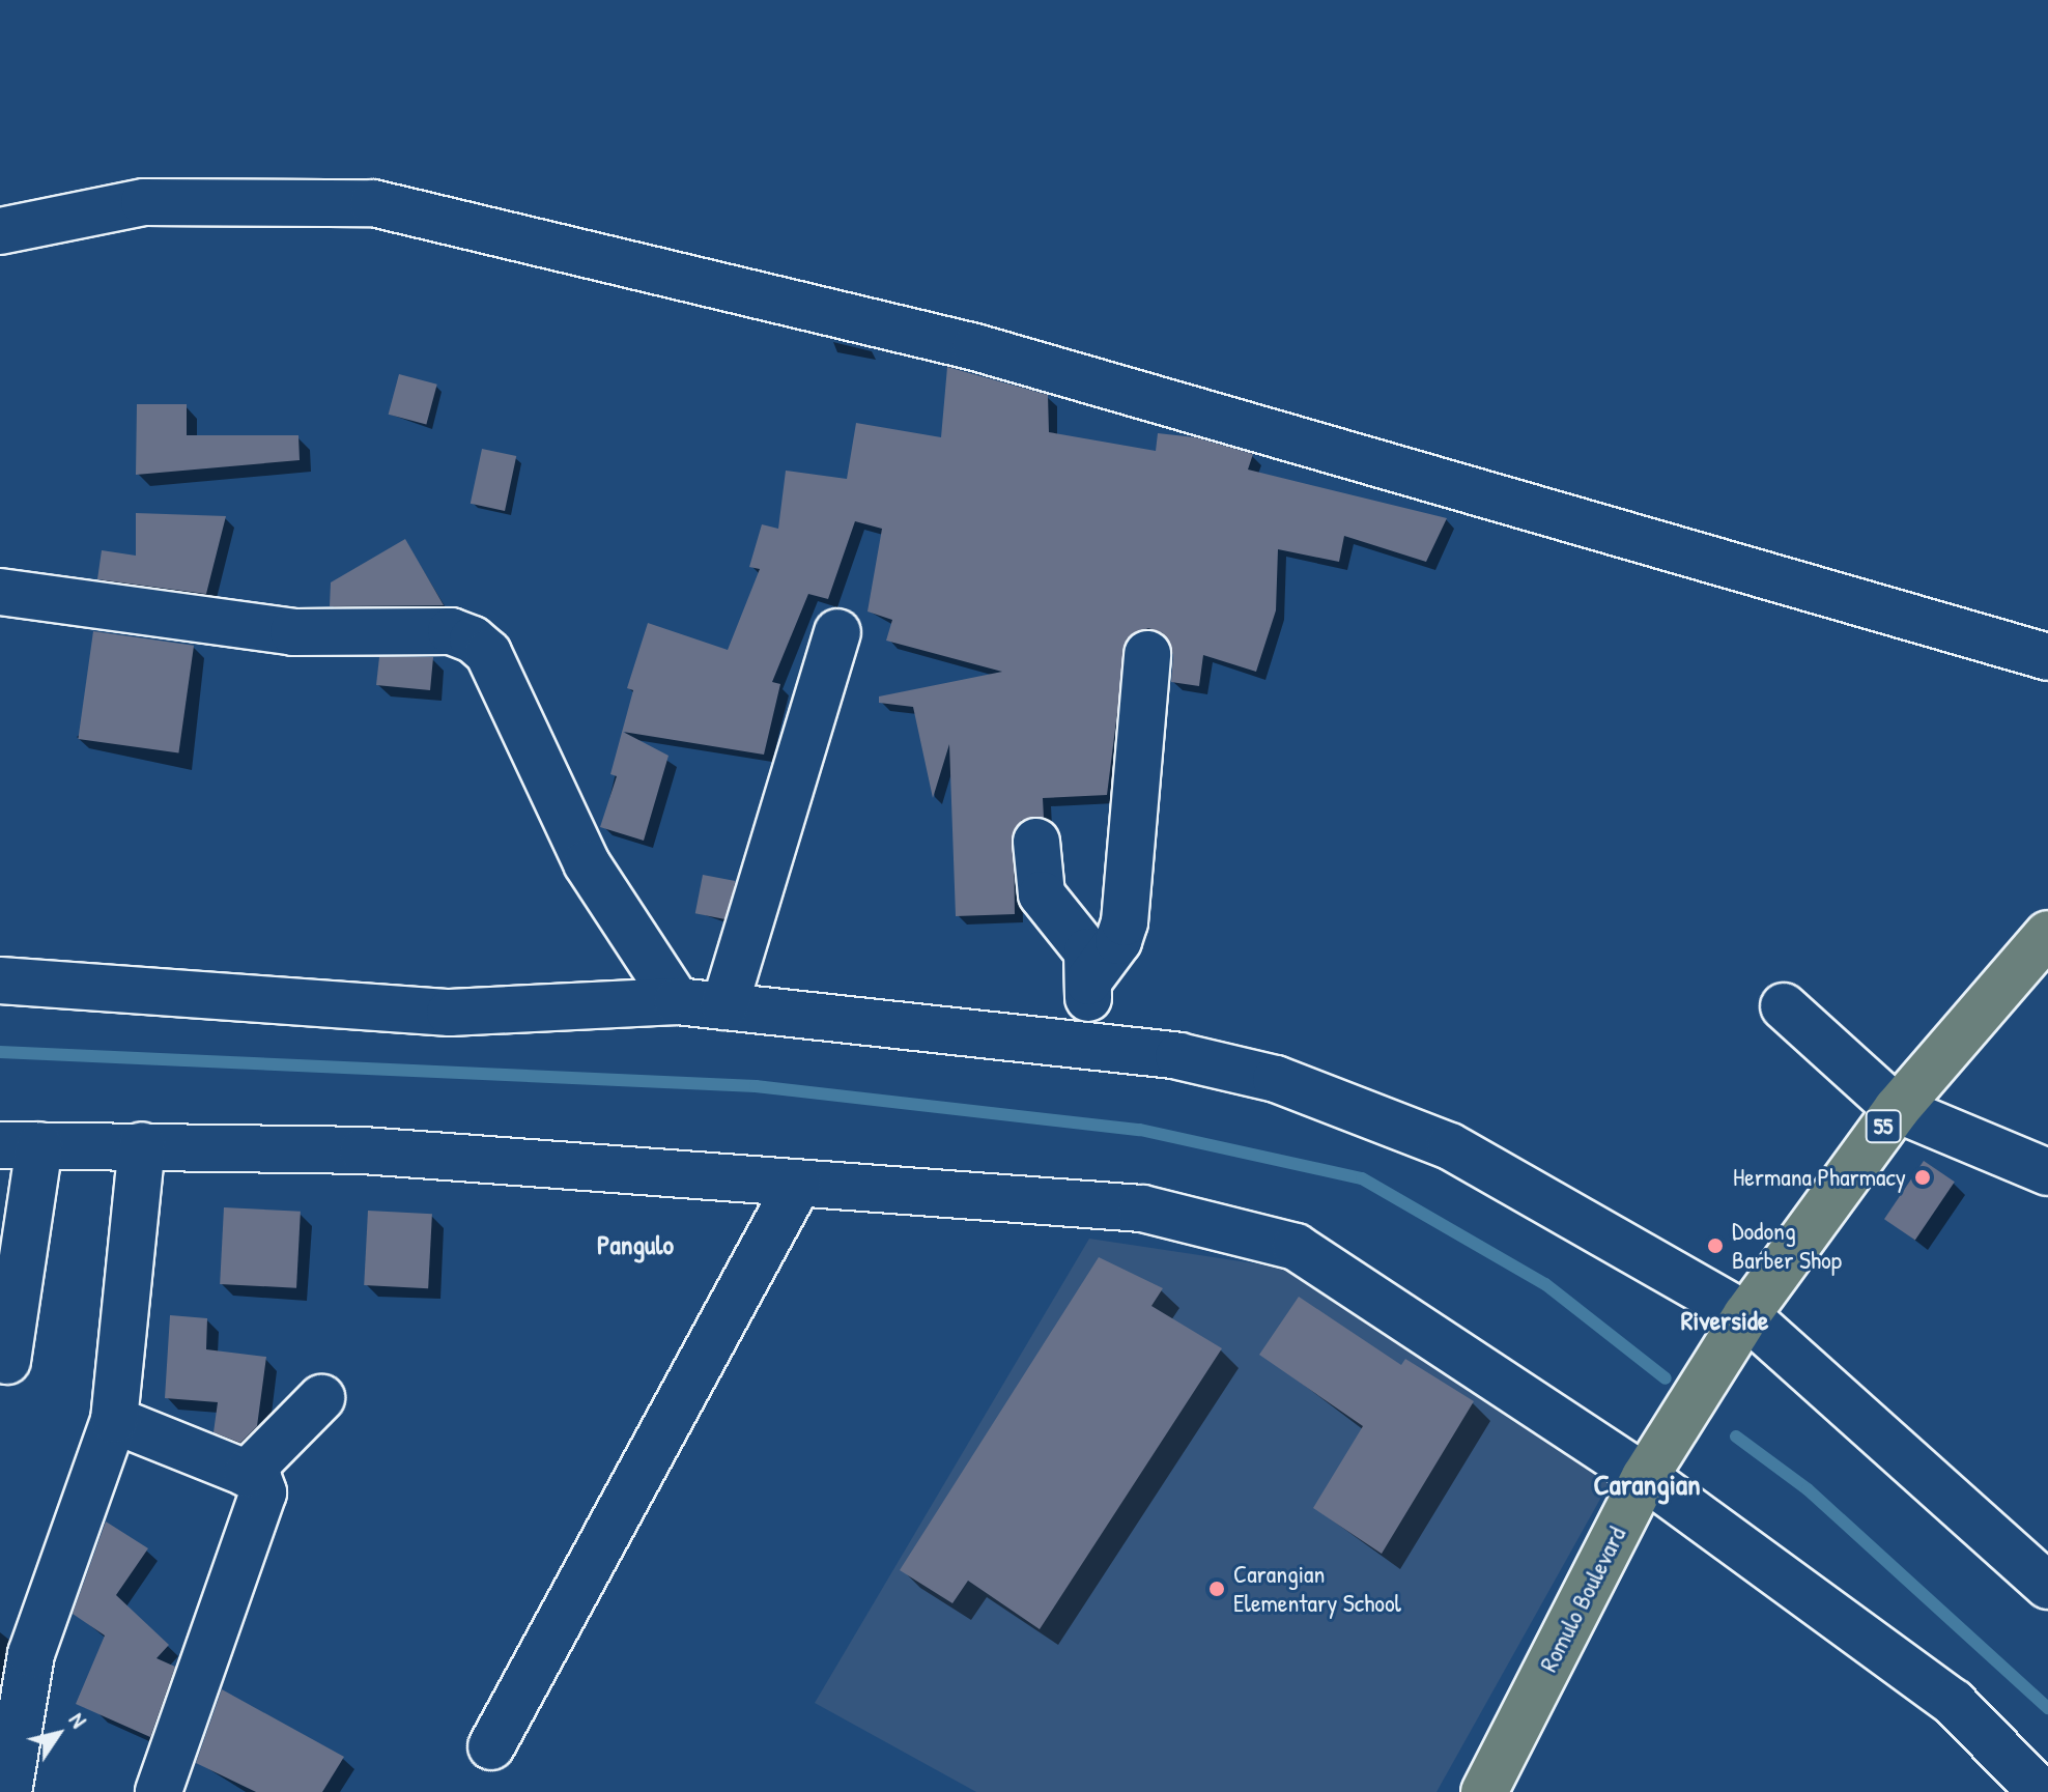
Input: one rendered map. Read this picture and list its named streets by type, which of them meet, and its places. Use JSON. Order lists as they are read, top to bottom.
{
  "streets": {
    "highway": ["55", "Romulo Boulevard"]
  },
  "districts": ["Pangulo", "Riverside", "Carangian"],
  "places": ["Hermana Pharmacy", "Dodong Barber Shop", "Carangian Elementary School"],
  "north": "top right"
}
